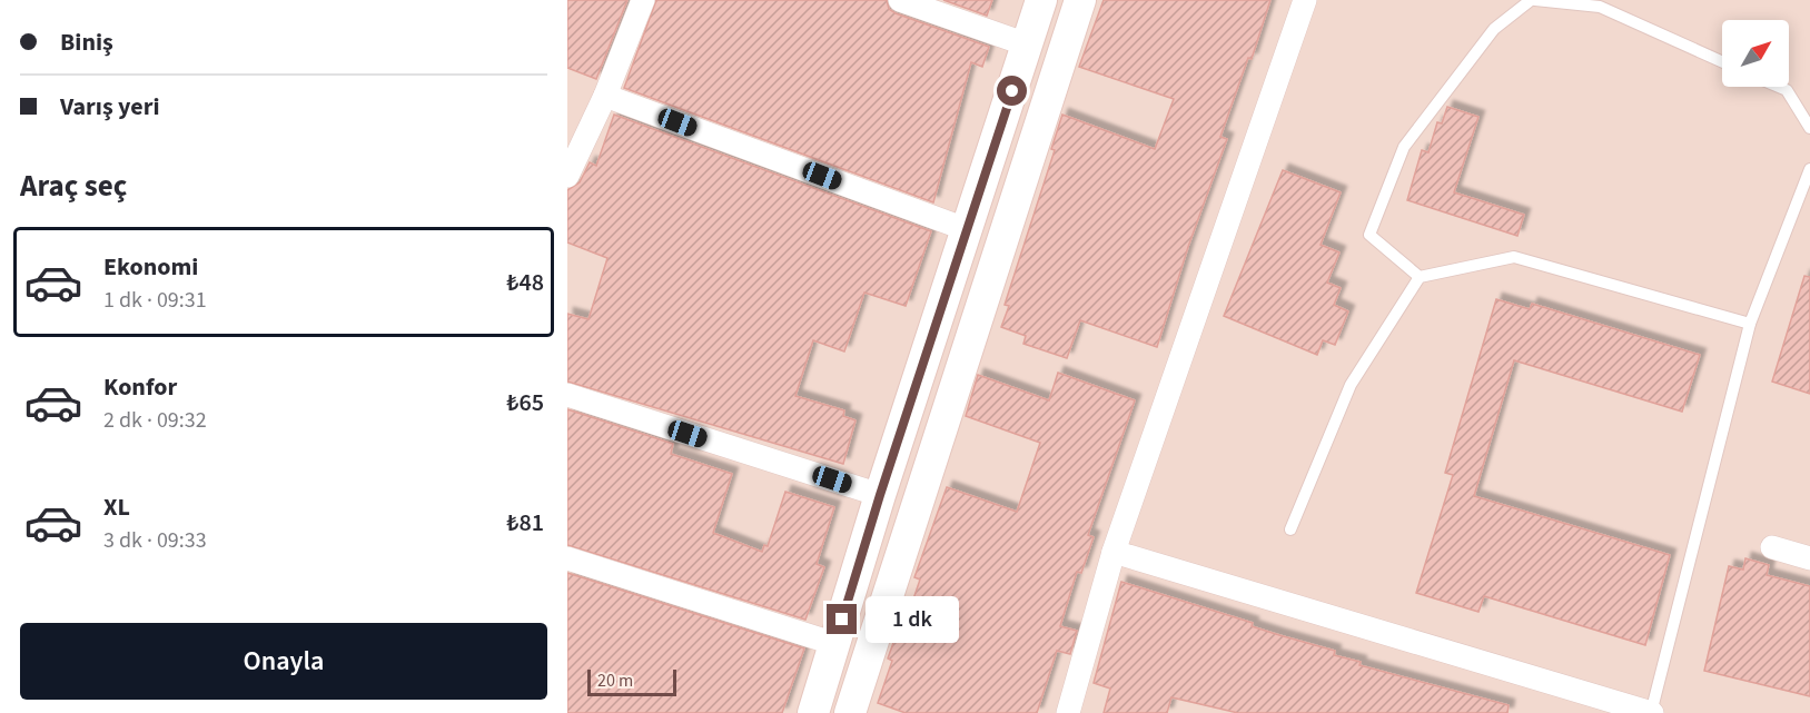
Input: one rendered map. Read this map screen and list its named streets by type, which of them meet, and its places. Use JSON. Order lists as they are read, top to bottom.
{
  "scale_bar": "20 m",
  "north": "top right",
  "page": {
    "banner": ["Biniş", "Varış yeri"],
    "heading": "Araç seç",
    "list": [
      {
        "name": "Ekonomi",
        "note": "1 dk · 09:31",
        "value": "₺48"
      },
      {
        "name": "Konfor",
        "note": "2 dk · 09:32",
        "value": "₺65"
      },
      {
        "name": "XL",
        "note": "3 dk · 09:33",
        "value": "₺81"
      }
    ],
    "bubble": "1 dk",
    "buttons": "Onayla",
    "scale": "20 m"
  }
}
